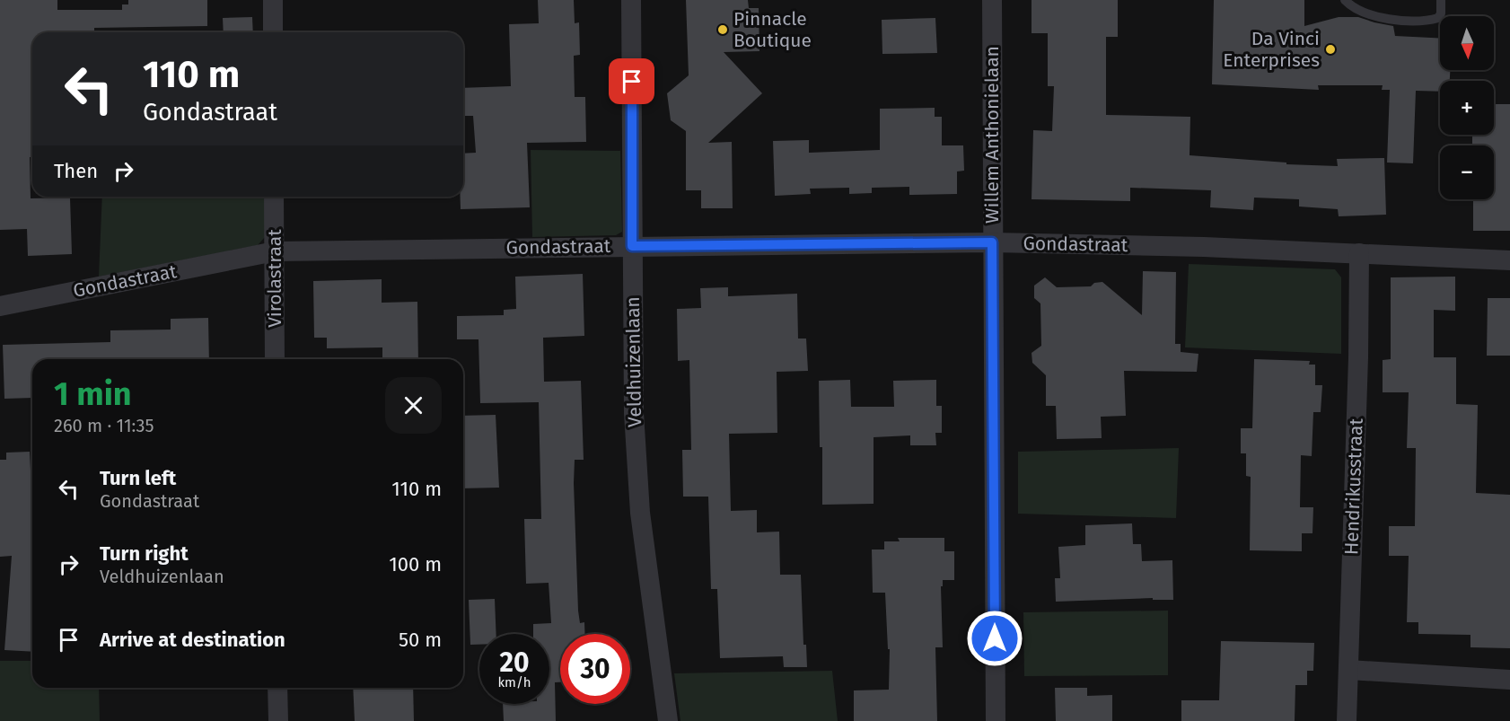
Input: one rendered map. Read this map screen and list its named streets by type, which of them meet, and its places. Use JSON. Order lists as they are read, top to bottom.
{
  "streets": {
    "street": [
      "Willem Anthonielaan",
      "Gondastraat",
      "Virolastraat",
      "Veldhuizenlaan",
      "Hendrikusstraat"
    ]
  },
  "crossings": [
    ["Willem Anthonielaan", "Gondastraat"],
    ["Gondastraat", "Virolastraat"],
    ["Gondastraat", "Veldhuizenlaan"],
    ["Gondastraat", "Hendrikusstraat"]
  ],
  "places": ["Pinnacle Boutique", "Da Vinci Enterprises"],
  "north": "bottom",
  "page": {
    "map_buttons": ["+", "−"],
    "turn": ["110 m", "Gondastraat"],
    "then": "Then",
    "heading": ["1 min", "260 m · 11:35"],
    "list": [
      {
        "name": "Turn left",
        "note": "Gondastraat",
        "value": "110 m"
      },
      {
        "name": "Turn right",
        "note": "Veldhuizenlaan",
        "value": "100 m"
      },
      {
        "name": "Arrive at destination",
        "value": "50 m"
      }
    ],
    "speed": "20 km/h",
    "limit": "30"
  }
}
